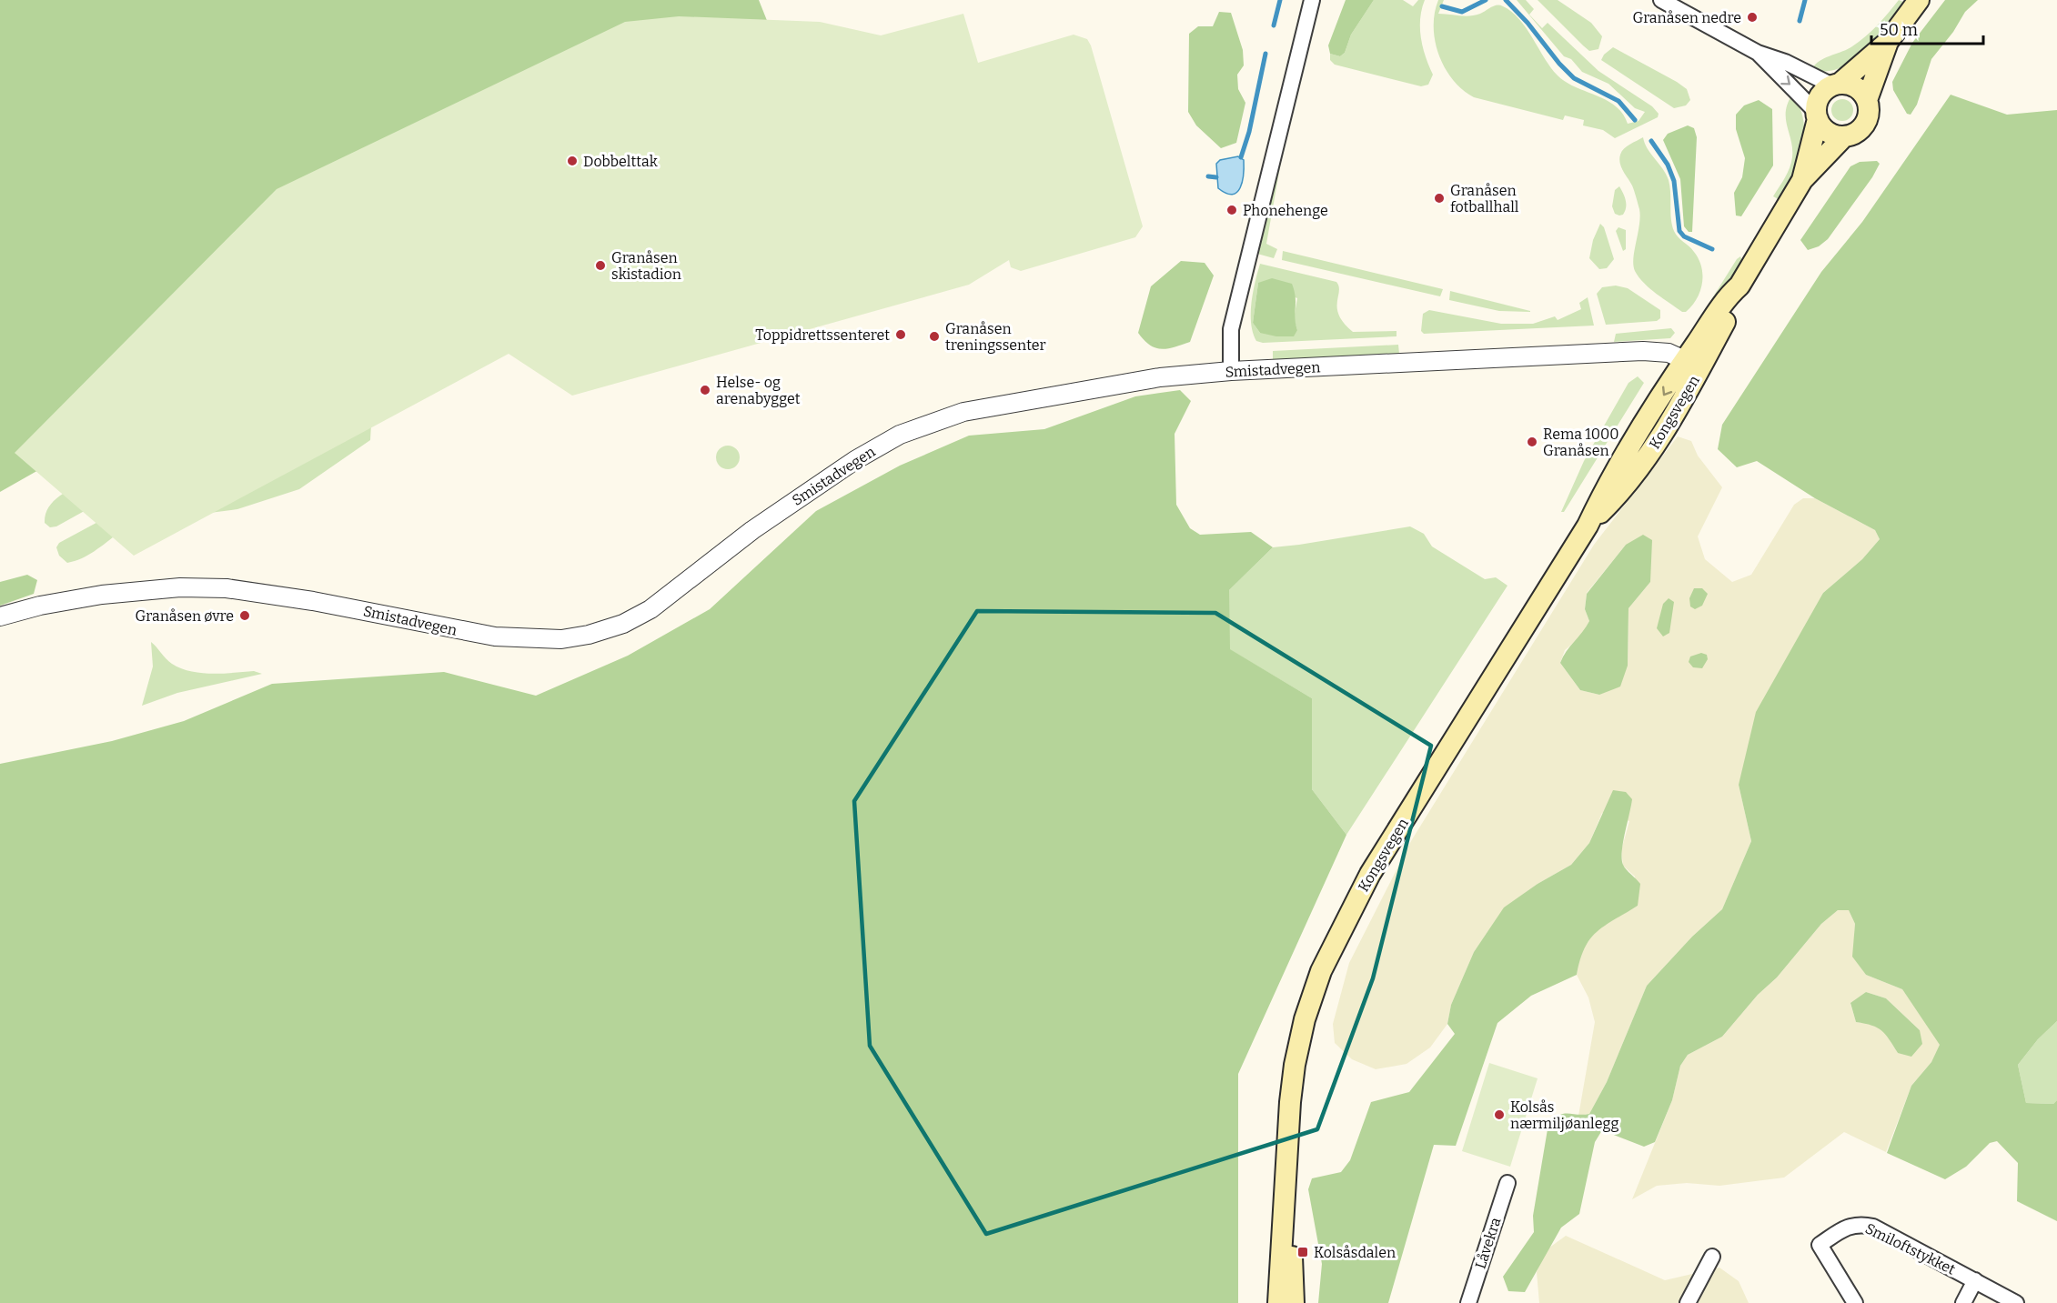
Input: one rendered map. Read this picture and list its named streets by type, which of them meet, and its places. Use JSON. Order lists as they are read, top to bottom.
{
  "streets": {
    "main road": ["Kongsvegen"],
    "street": ["Smistadvegen", "Låvekra", "Smiloftstykket"]
  },
  "crossings": [
    ["Smistadvegen", "Kongsvegen"]
  ],
  "places": {
    "other": [
      "Granåsen nedre",
      "Dobbelttak",
      "Granåsen fotballhall",
      "Phonehenge",
      "Granåsen skistadion",
      "Toppidrettssenteret",
      "Granåsen treningssenter",
      "Helse- og arenabygget",
      "Rema 1000 Granåsen",
      "Granåsen øvre",
      "Kolsås nærmiljøanlegg"
    ],
    "transit": ["Kolsåsdalen"]
  },
  "scale_bar": "50 m"
}
